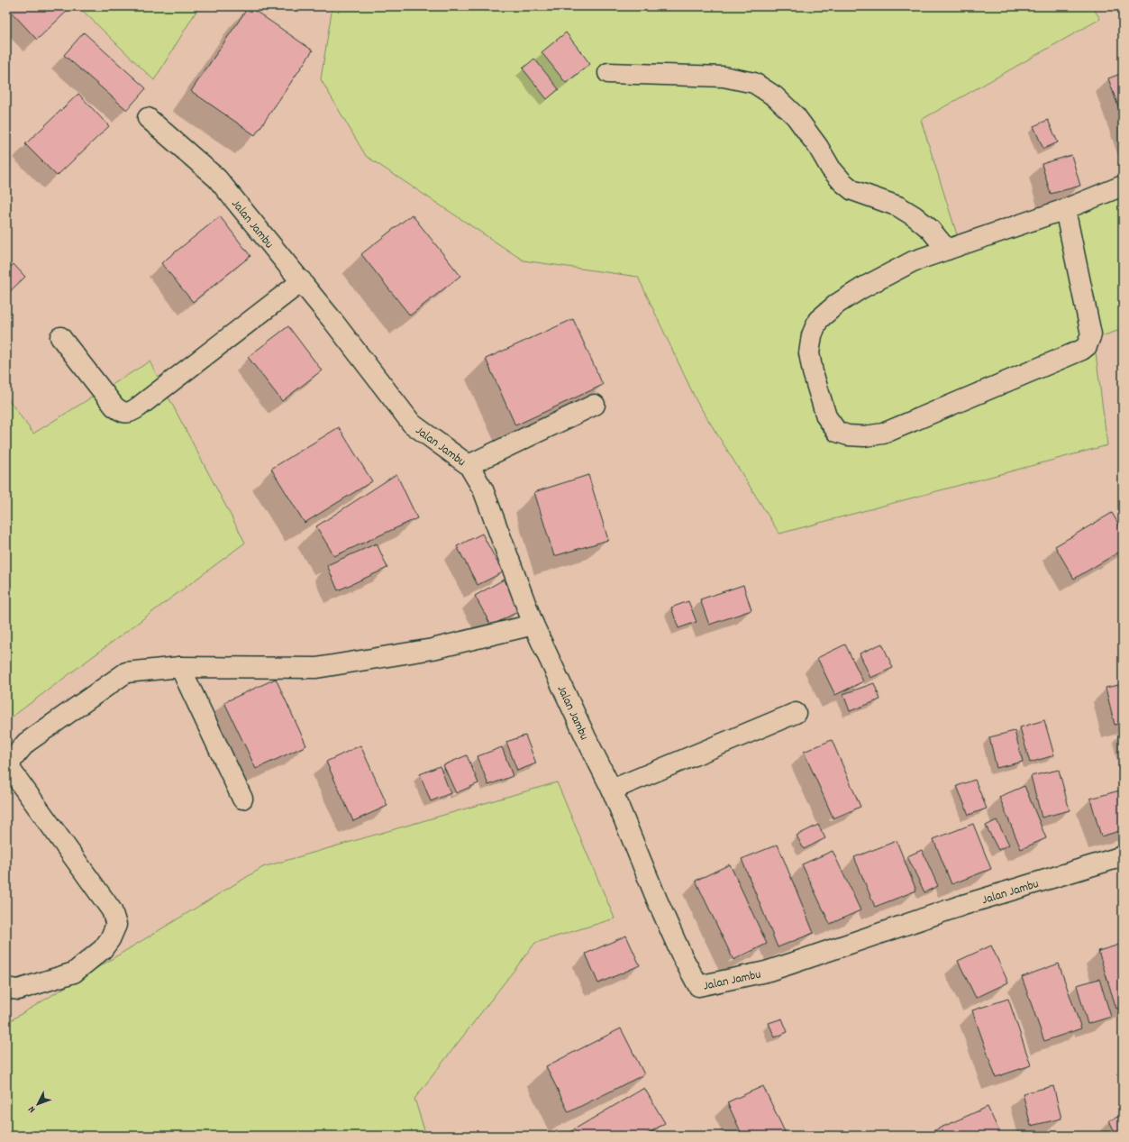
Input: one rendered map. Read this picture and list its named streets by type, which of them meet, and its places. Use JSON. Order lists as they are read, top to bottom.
{
  "streets": {
    "street": ["Jalan Jambu"]
  },
  "north": "bottom left"
}
